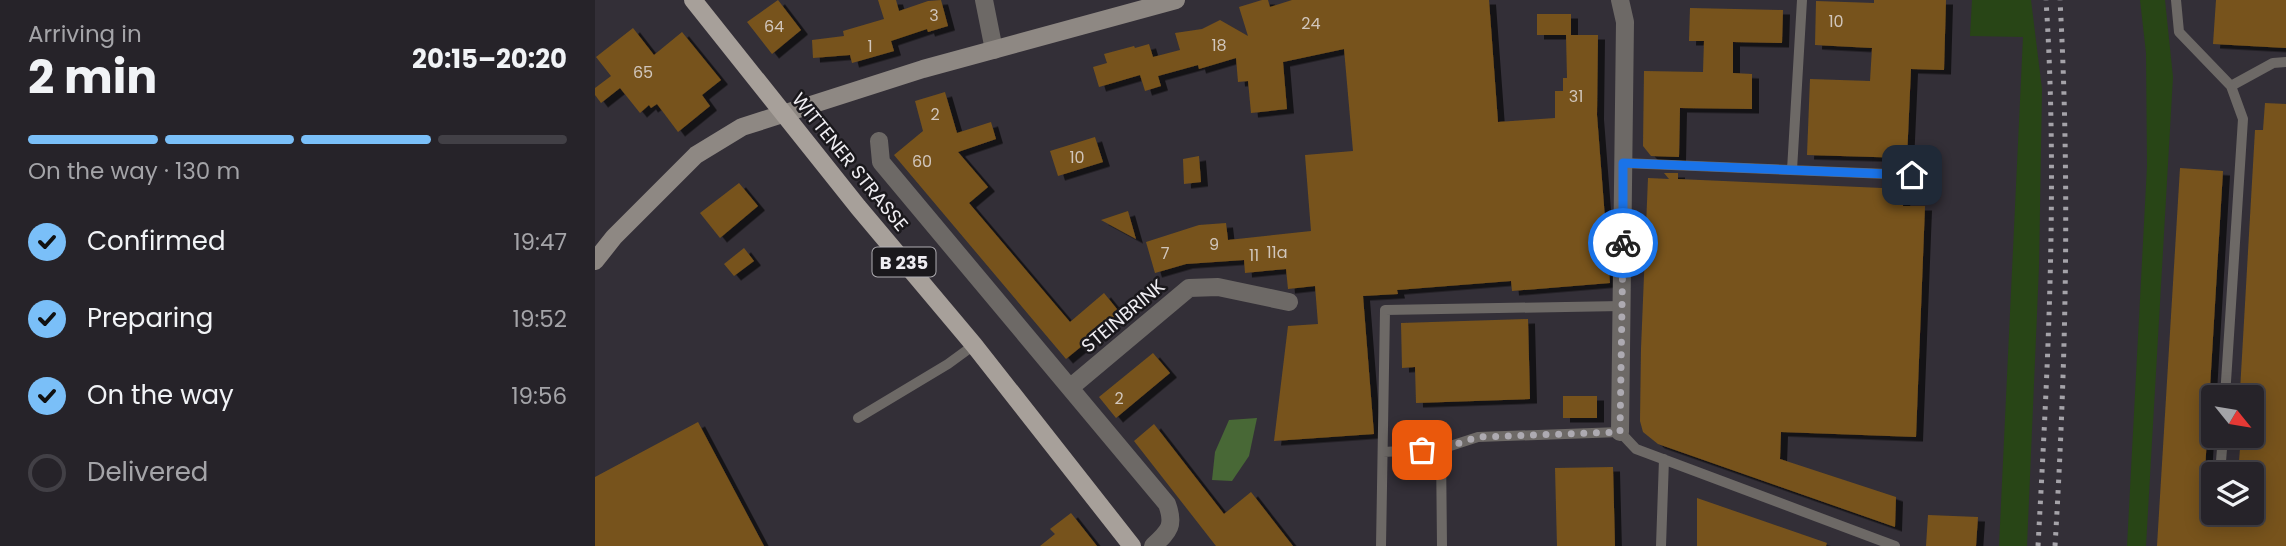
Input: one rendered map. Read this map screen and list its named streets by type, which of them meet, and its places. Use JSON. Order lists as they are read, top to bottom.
{
  "streets": {
    "main road": ["WITTENER STRASSE", "B 235"],
    "street": ["STEINBRINK"]
  },
  "crossings": [
    ["WITTENER STRASSE", "STEINBRINK"]
  ],
  "house_numbers": [
    "3",
    "10",
    "24",
    "64",
    "18",
    "1",
    "65",
    "31",
    "2",
    "10",
    "60",
    "9",
    "11a",
    "7",
    "11",
    "2"
  ],
  "north": "bottom right",
  "page": {
    "heading": ["2 min", "Arriving in", "20:15–20:20"],
    "bar": "On the way · 130 m",
    "list": [
      ["Confirmed", "19:47"],
      ["Preparing", "19:52"],
      ["On the way", "19:56"],
      "Delivered"
    ]
  }
}
